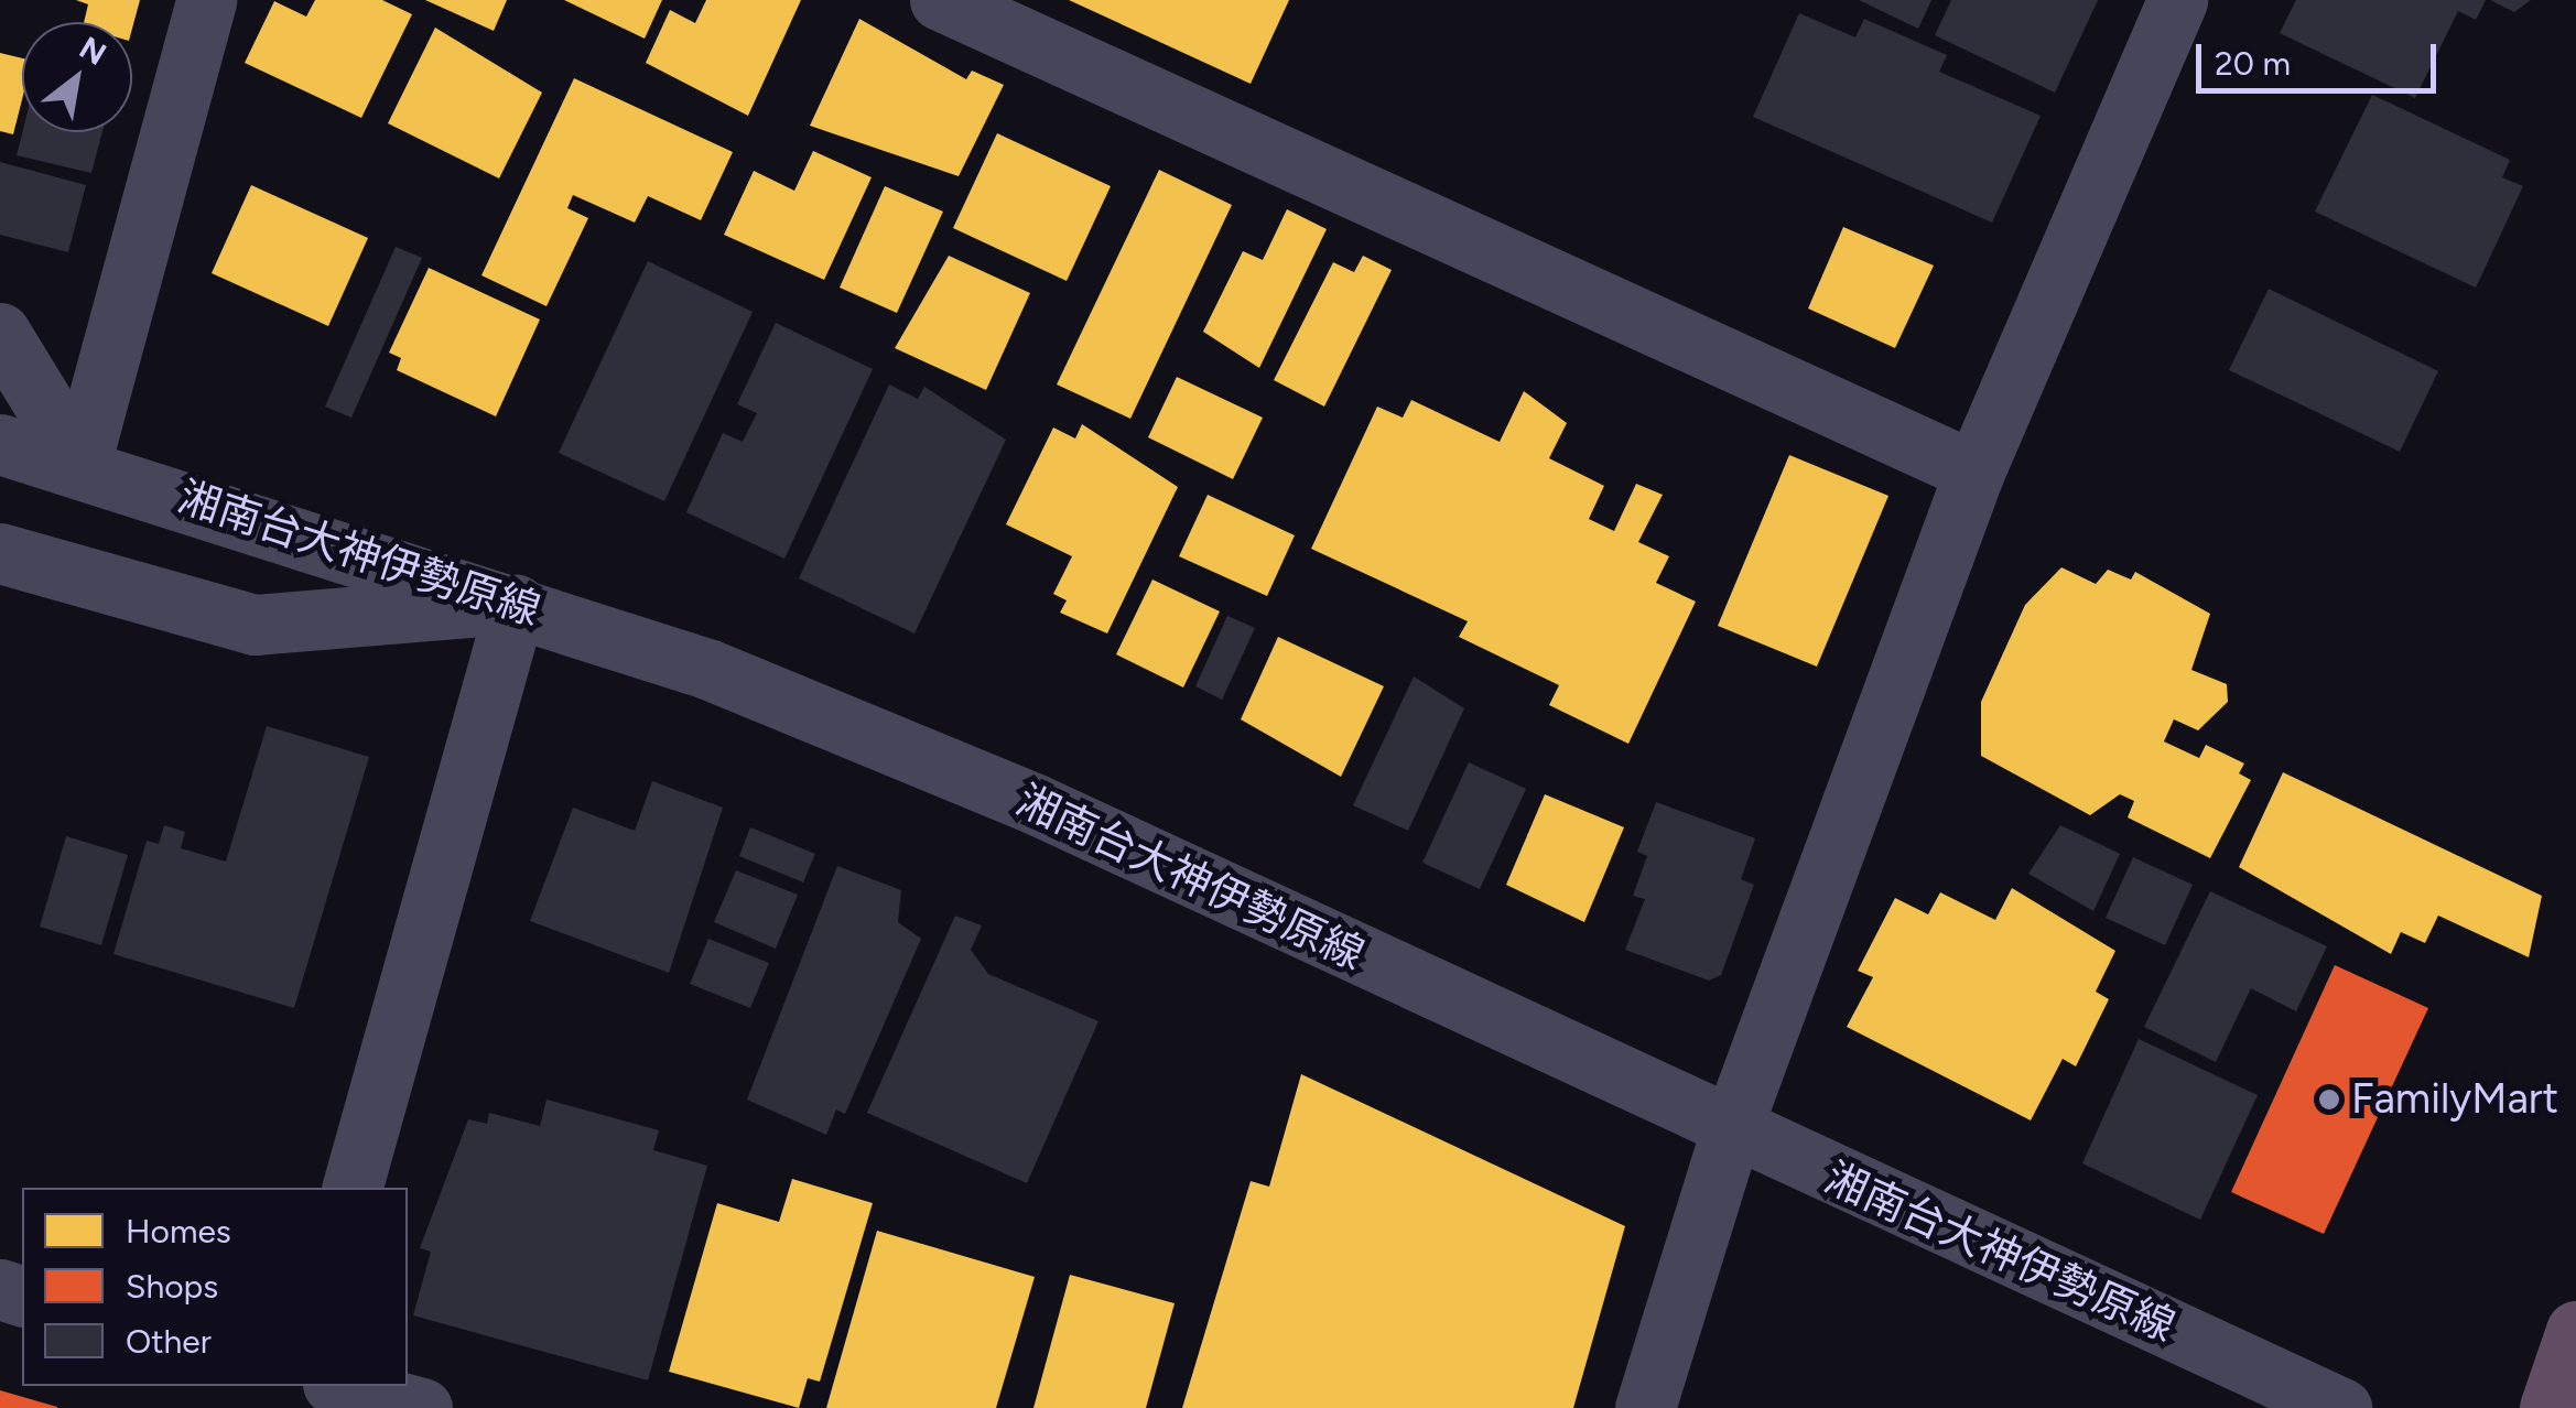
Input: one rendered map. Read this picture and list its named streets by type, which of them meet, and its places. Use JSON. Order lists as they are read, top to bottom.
{
  "streets": {
    "street": ["湘南台大神伊勢原線"]
  },
  "places": ["FamilyMart"],
  "legend": ["Homes", "Shops", "Other"],
  "scale_bar": "20 m",
  "north": "top right"
}
